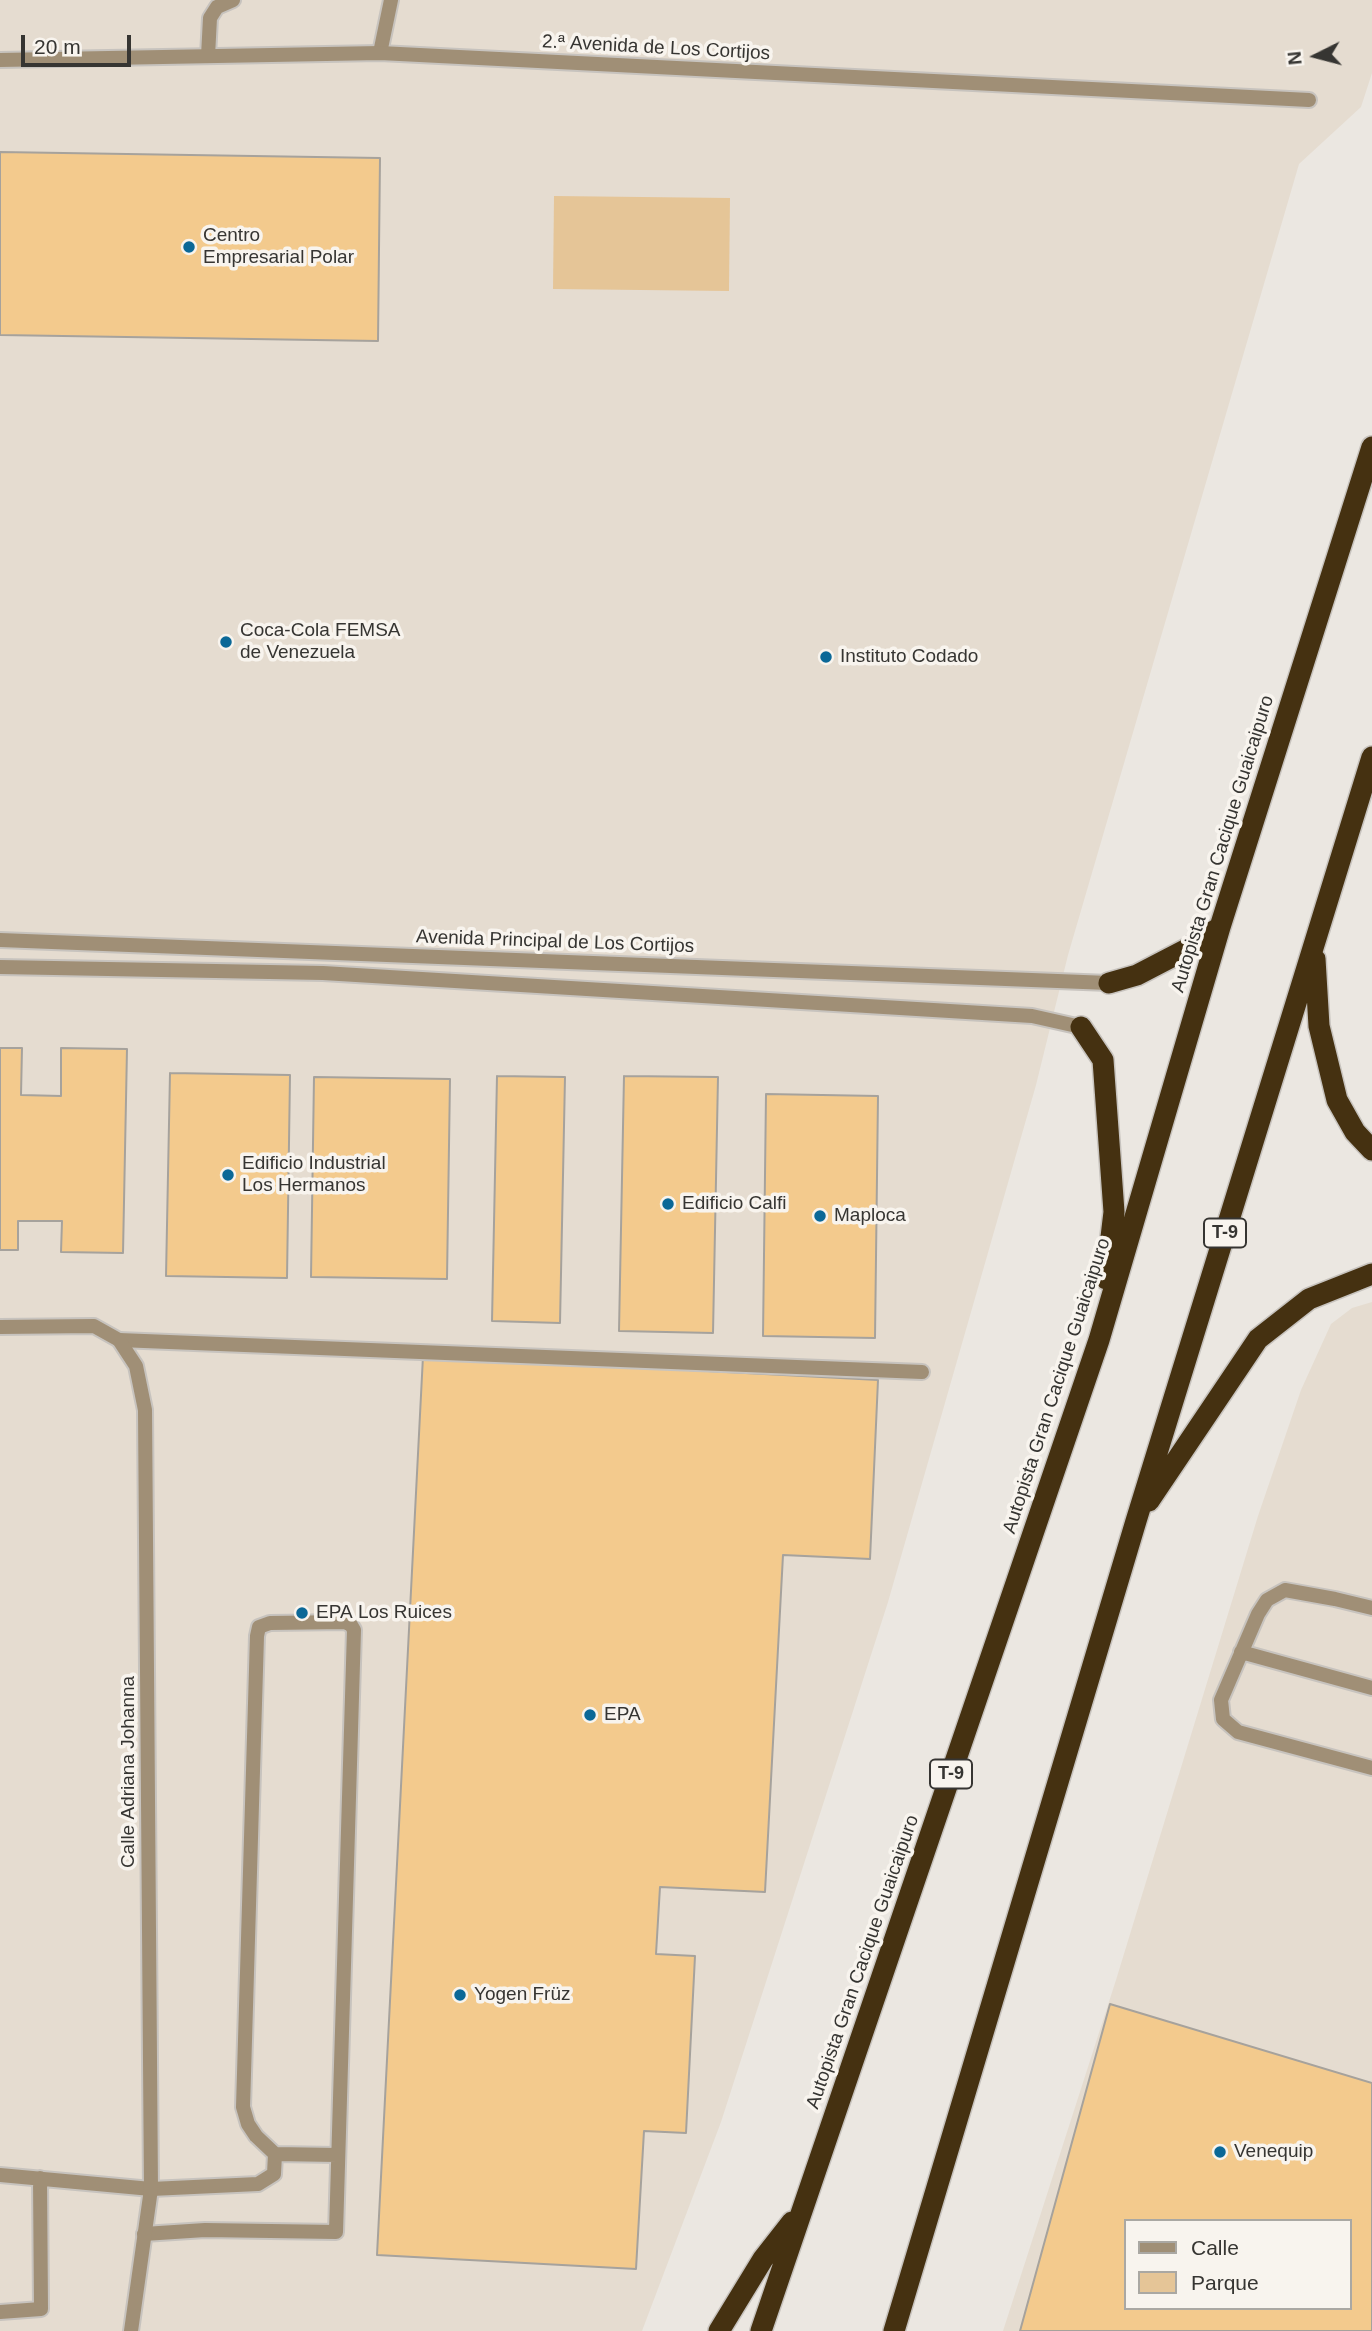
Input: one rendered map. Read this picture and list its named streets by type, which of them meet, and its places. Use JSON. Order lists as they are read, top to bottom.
{
  "streets": {
    "highway": ["Autopista Gran Cacique Guaicaipuro", "T-9"],
    "street": ["2.ª Avenida de Los Cortijos", "Avenida Principal de Los Cortijos", "Calle Adriana Johanna"]
  },
  "places": [
    "Centro Empresarial Polar",
    "Coca-Cola FEMSA de Venezuela",
    "Instituto Codado",
    "Edificio Industrial Los Hermanos",
    "Edificio Calfi",
    "Maploca",
    "EPA Los Ruices",
    "EPA",
    "Yogen Früz",
    "Venequip"
  ],
  "legend": ["Calle", "Parque"],
  "scale_bar": "20 m",
  "north": "left"
}
